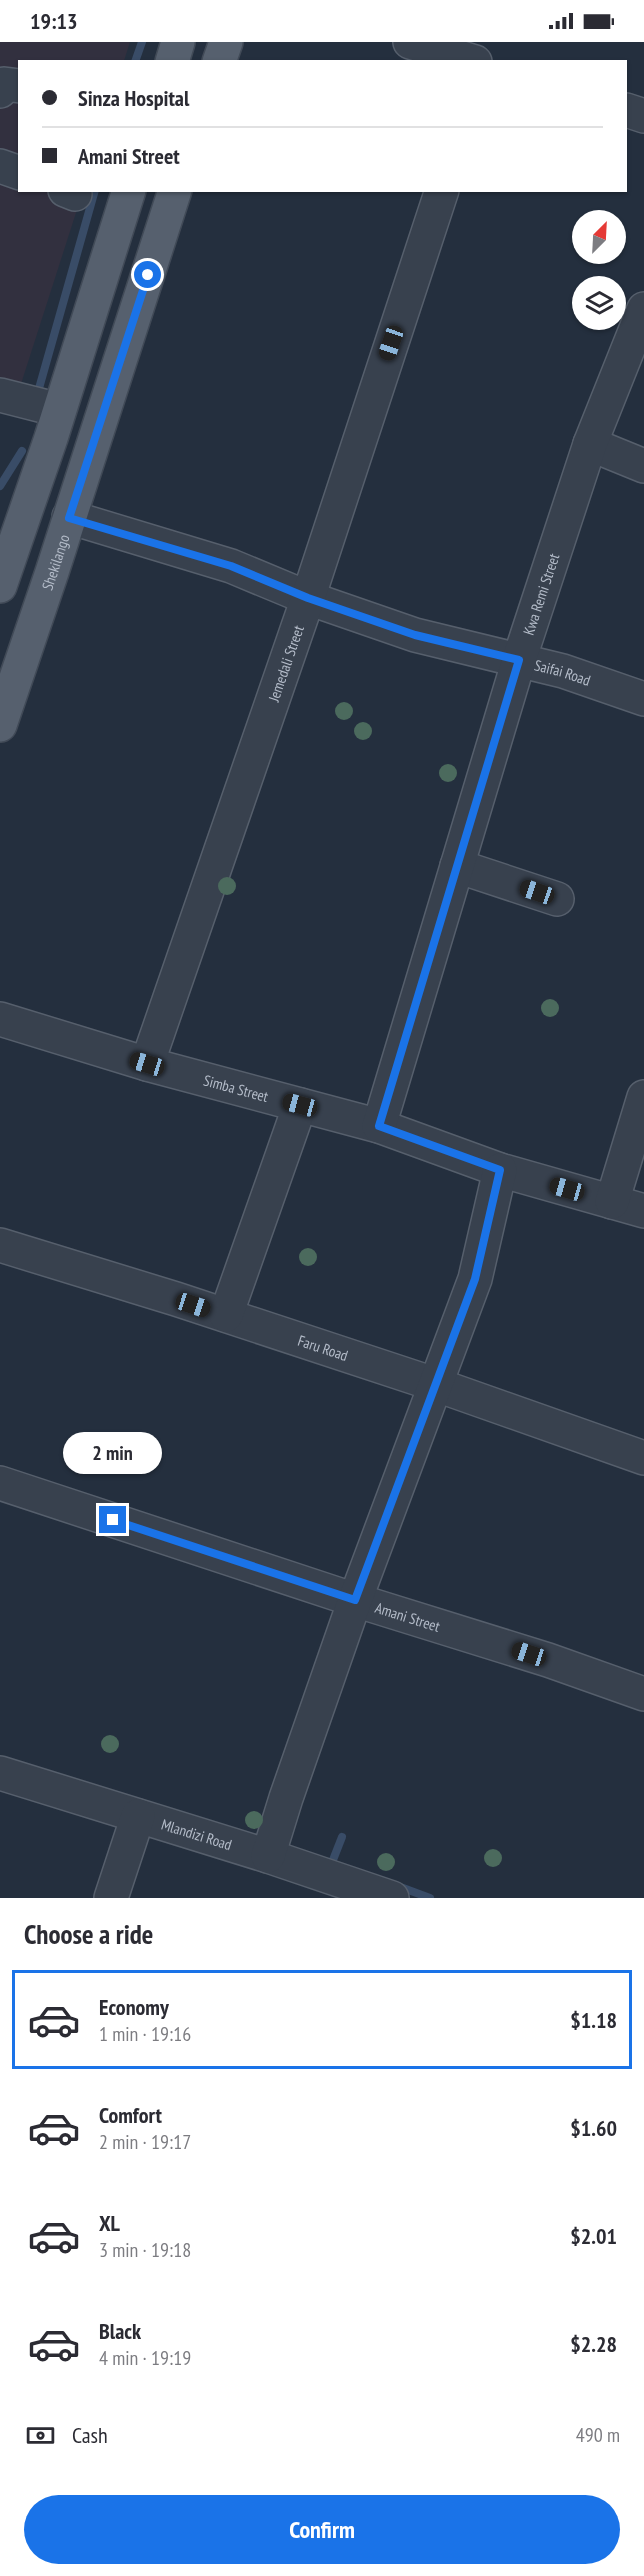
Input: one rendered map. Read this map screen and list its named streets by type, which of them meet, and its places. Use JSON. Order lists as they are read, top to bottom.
{
  "streets": {
    "main road": ["Shekilango"],
    "street": [
      "Kwa Remi Street",
      "Jemedali Street",
      "Saifai Road",
      "Simba Street",
      "Faru Road",
      "Amani Street",
      "Mlandizi Road"
    ]
  },
  "crossings": [
    ["Shekilango", "Saifai Road"],
    ["Kwa Remi Street", "Saifai Road"],
    ["Kwa Remi Street", "Simba Street"],
    ["Jemedali Street", "Saifai Road"],
    ["Jemedali Street", "Simba Street"]
  ],
  "north": "top right",
  "page": {
    "status": "19:13",
    "banner": ["Sinza Hospital", "Amani Street"],
    "bubble": "2 min",
    "heading": "Choose a ride",
    "list": [
      {
        "name": "Economy",
        "note": "1 min · 19:16",
        "value": "$1.18"
      },
      {
        "name": "Comfort",
        "note": "2 min · 19:17",
        "value": "$1.60"
      },
      {
        "name": "XL",
        "note": "3 min · 19:18",
        "value": "$2.01"
      },
      {
        "name": "Black",
        "note": "4 min · 19:19",
        "value": "$2.28"
      }
    ],
    "pay": ["Cash", "490 m"],
    "buttons": "Confirm"
  }
}
